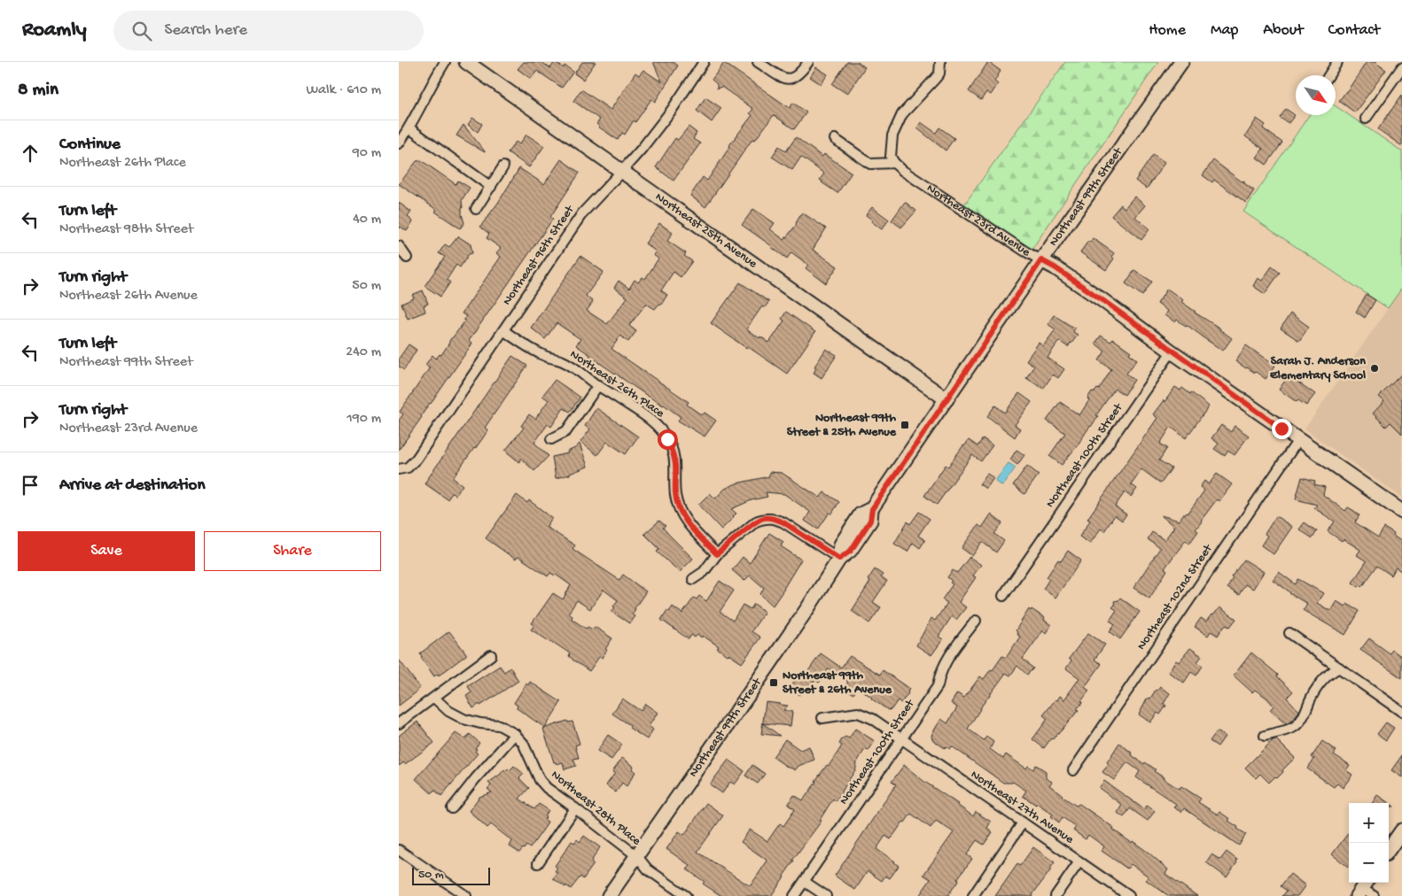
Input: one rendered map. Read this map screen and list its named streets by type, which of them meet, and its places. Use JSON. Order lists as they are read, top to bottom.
{
  "streets": {
    "street": [
      "Northeast 99th Street",
      "Northeast 23rd Avenue",
      "Northeast 25th Avenue",
      "Northeast 96th Street",
      "Northeast 26th Place",
      "Northeast 100th Street",
      "Northeast 102nd Street",
      "Northeast 27th Avenue",
      "Northeast 28th Place"
    ]
  },
  "crossings": [
    ["Northeast 99th Street", "Northeast 23rd Avenue"],
    ["Northeast 99th Street", "Northeast 25th Avenue"],
    ["Northeast 99th Street", "Northeast 28th Place"],
    ["Northeast 23rd Avenue", "Northeast 100th Street"],
    ["Northeast 23rd Avenue", "Northeast 102nd Street"],
    ["Northeast 25th Avenue", "Northeast 96th Street"],
    ["Northeast 96th Street", "Northeast 26th Place"],
    ["Northeast 100th Street", "Northeast 27th Avenue"]
  ],
  "places": {
    "other": ["Sarah J. Anderson Elementary School"],
    "transit": ["Northeast 99th Street & 25th Avenue", "Northeast 99th Street & 26th Avenue"]
  },
  "scale_bar": "50 m",
  "north": "bottom right",
  "page": {
    "header": "Roamly",
    "search": "Search here",
    "nav": [
      "Home",
      "Map",
      "About",
      "Contact"
    ],
    "heading": ["8 min", "Walk · 610 m"],
    "list": [
      ["Continue", "Northeast 26th Place", "90 m"],
      ["Turn left", "Northeast 98th Street", "40 m"],
      ["Turn right", "Northeast 26th Avenue", "50 m"],
      ["Turn left", "Northeast 99th Street", "240 m"],
      ["Turn right", "Northeast 23rd Avenue", "190 m"],
      "Arrive at destination"
    ],
    "buttons": ["Save", "Share"],
    "map_buttons": ["+", "−"],
    "scale": "50 m"
  }
}
